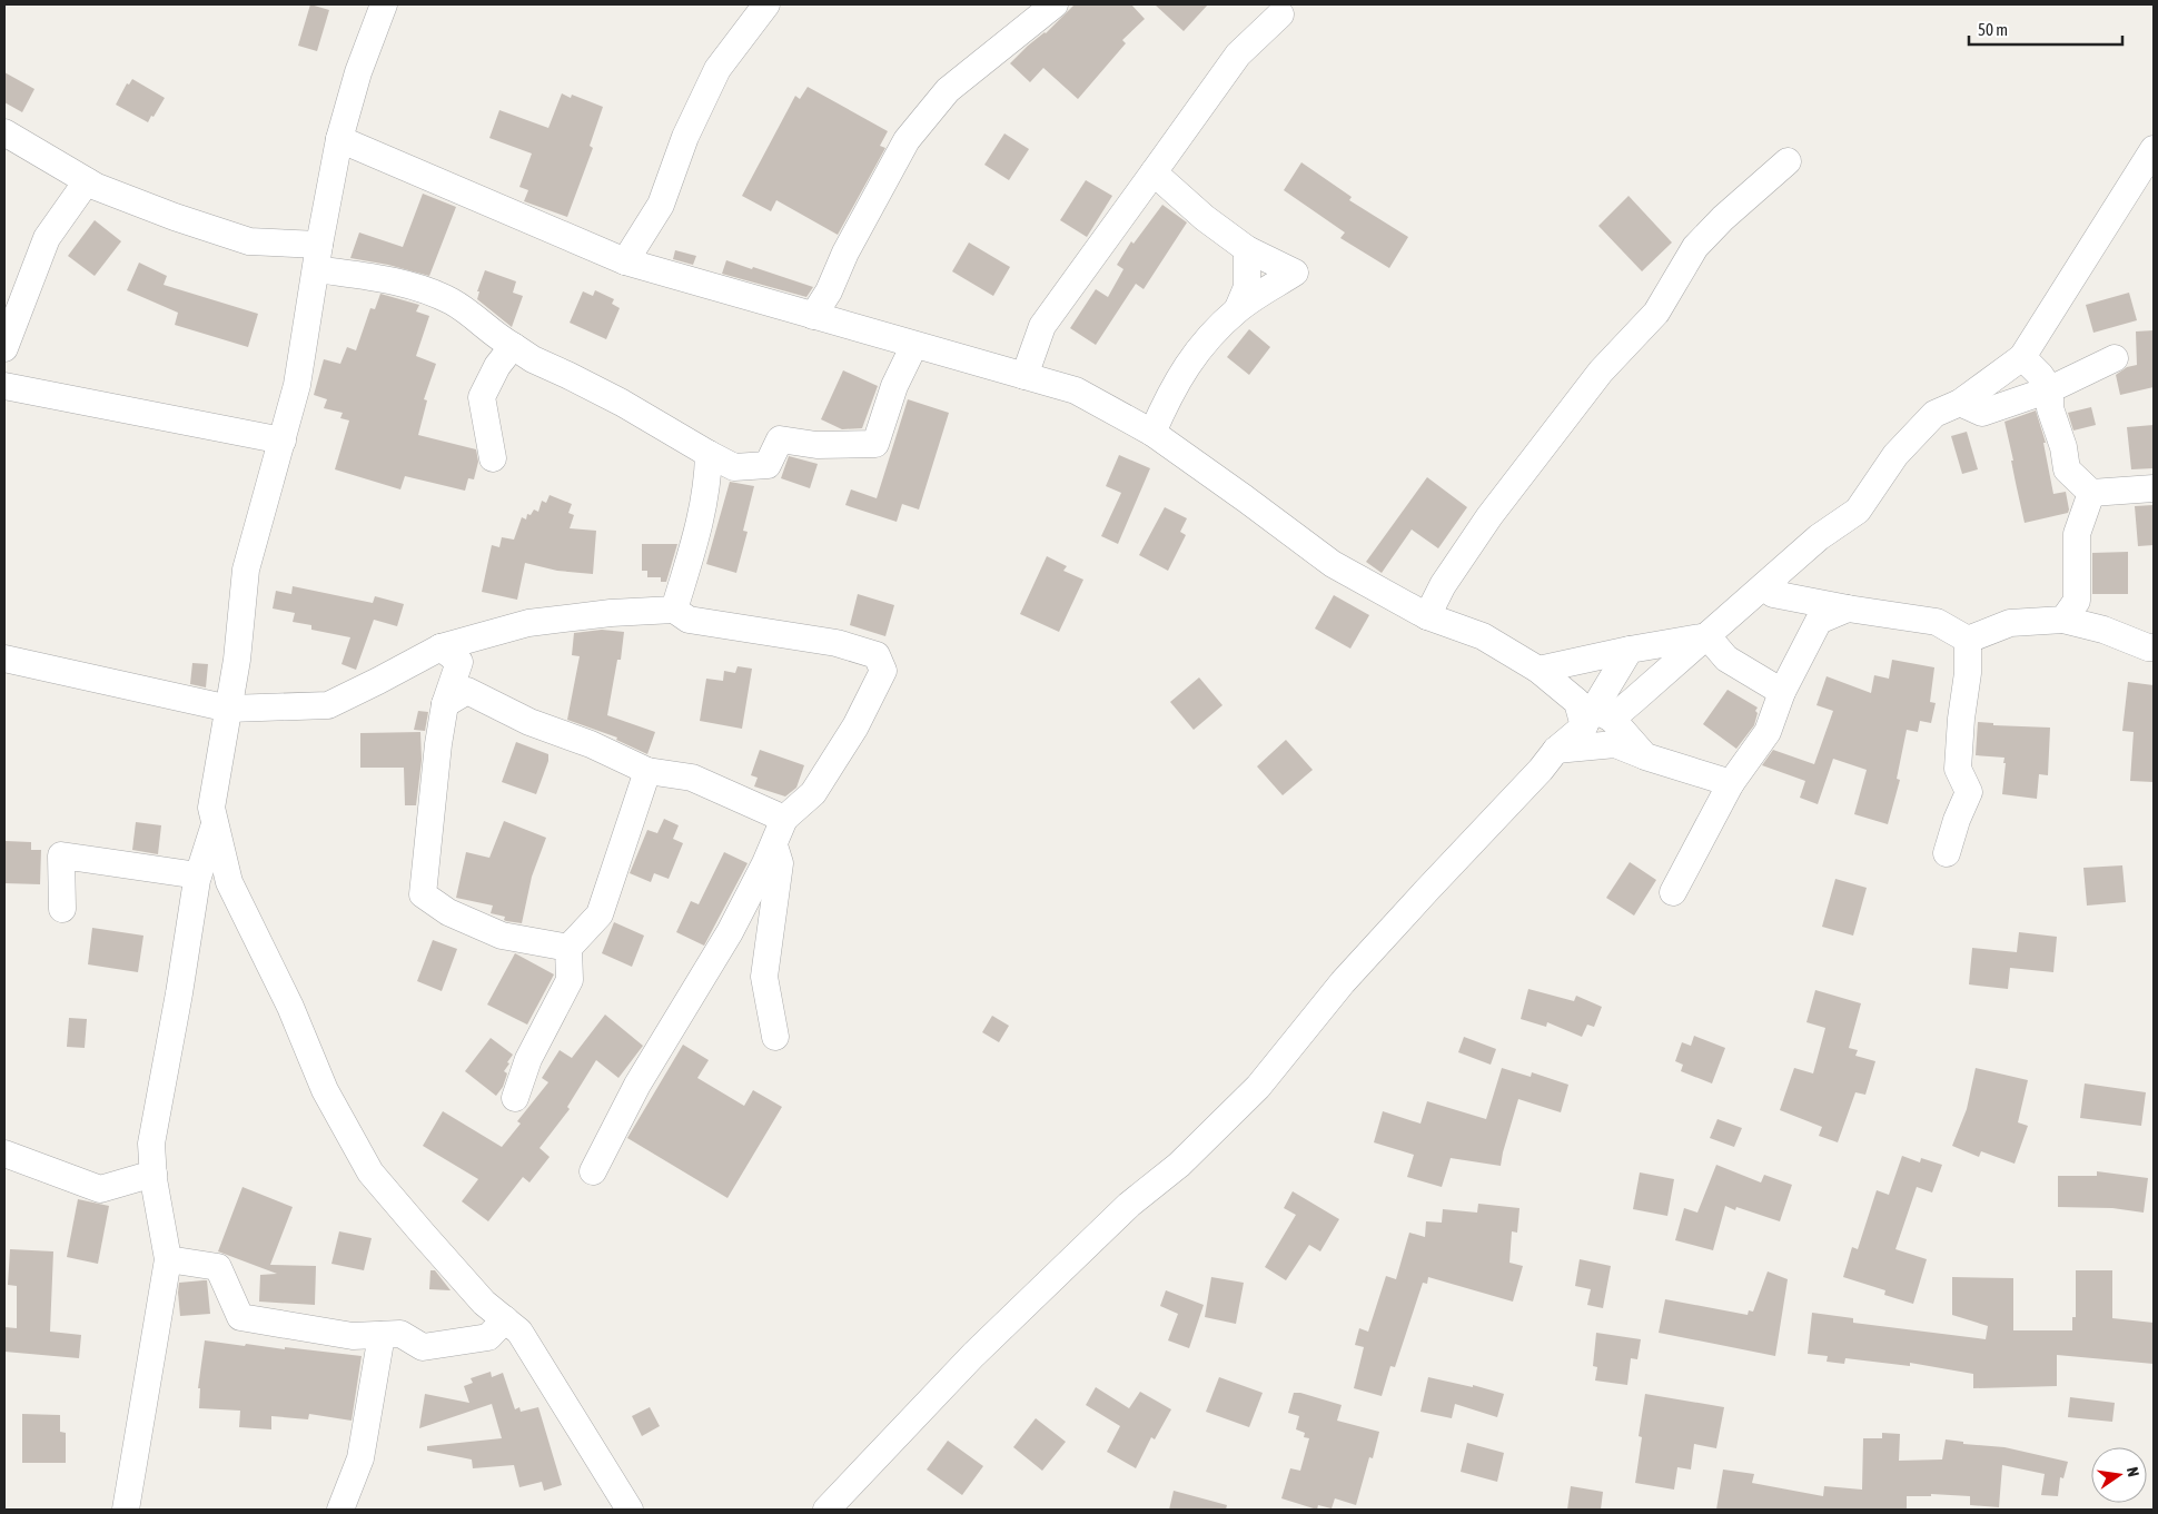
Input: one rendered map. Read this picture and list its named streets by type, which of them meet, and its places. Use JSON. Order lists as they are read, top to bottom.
{
  "scale_bar": "50 m",
  "north": "right"
}
